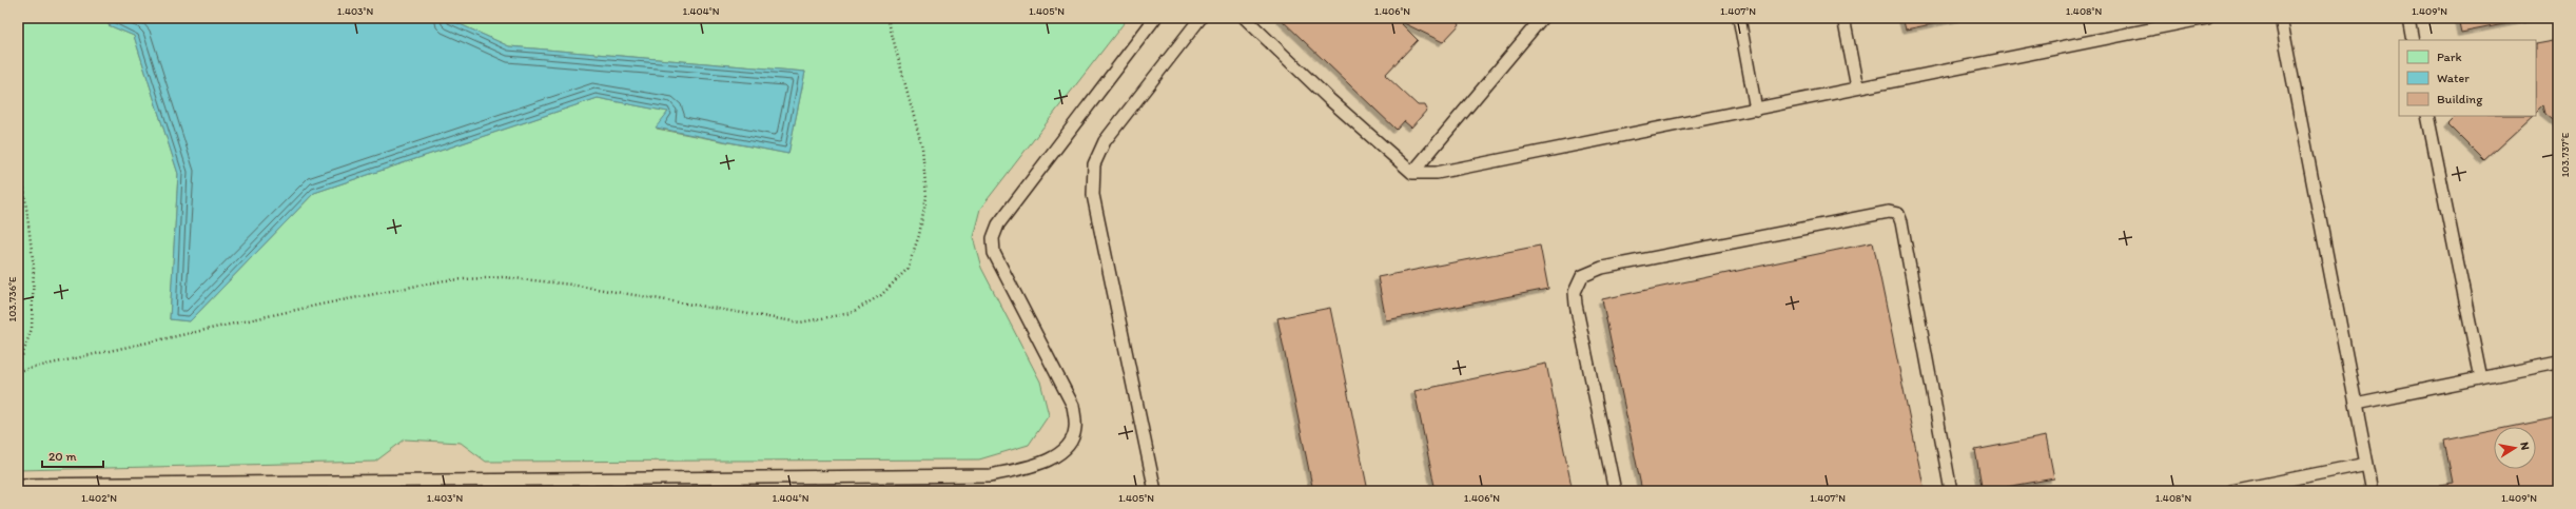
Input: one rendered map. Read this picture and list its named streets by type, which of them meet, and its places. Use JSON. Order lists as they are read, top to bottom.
{
  "legend": ["Park", "Water", "Building"],
  "scale_bar": "20 m",
  "north": "right",
  "coordinates": [
    "1.403°N",
    "1.404°N",
    "1.405°N",
    "1.406°N",
    "1.407°N",
    "1.408°N",
    "1.409°N",
    "103.737°E",
    "103.736°E",
    "1.402°N"
  ]
}
